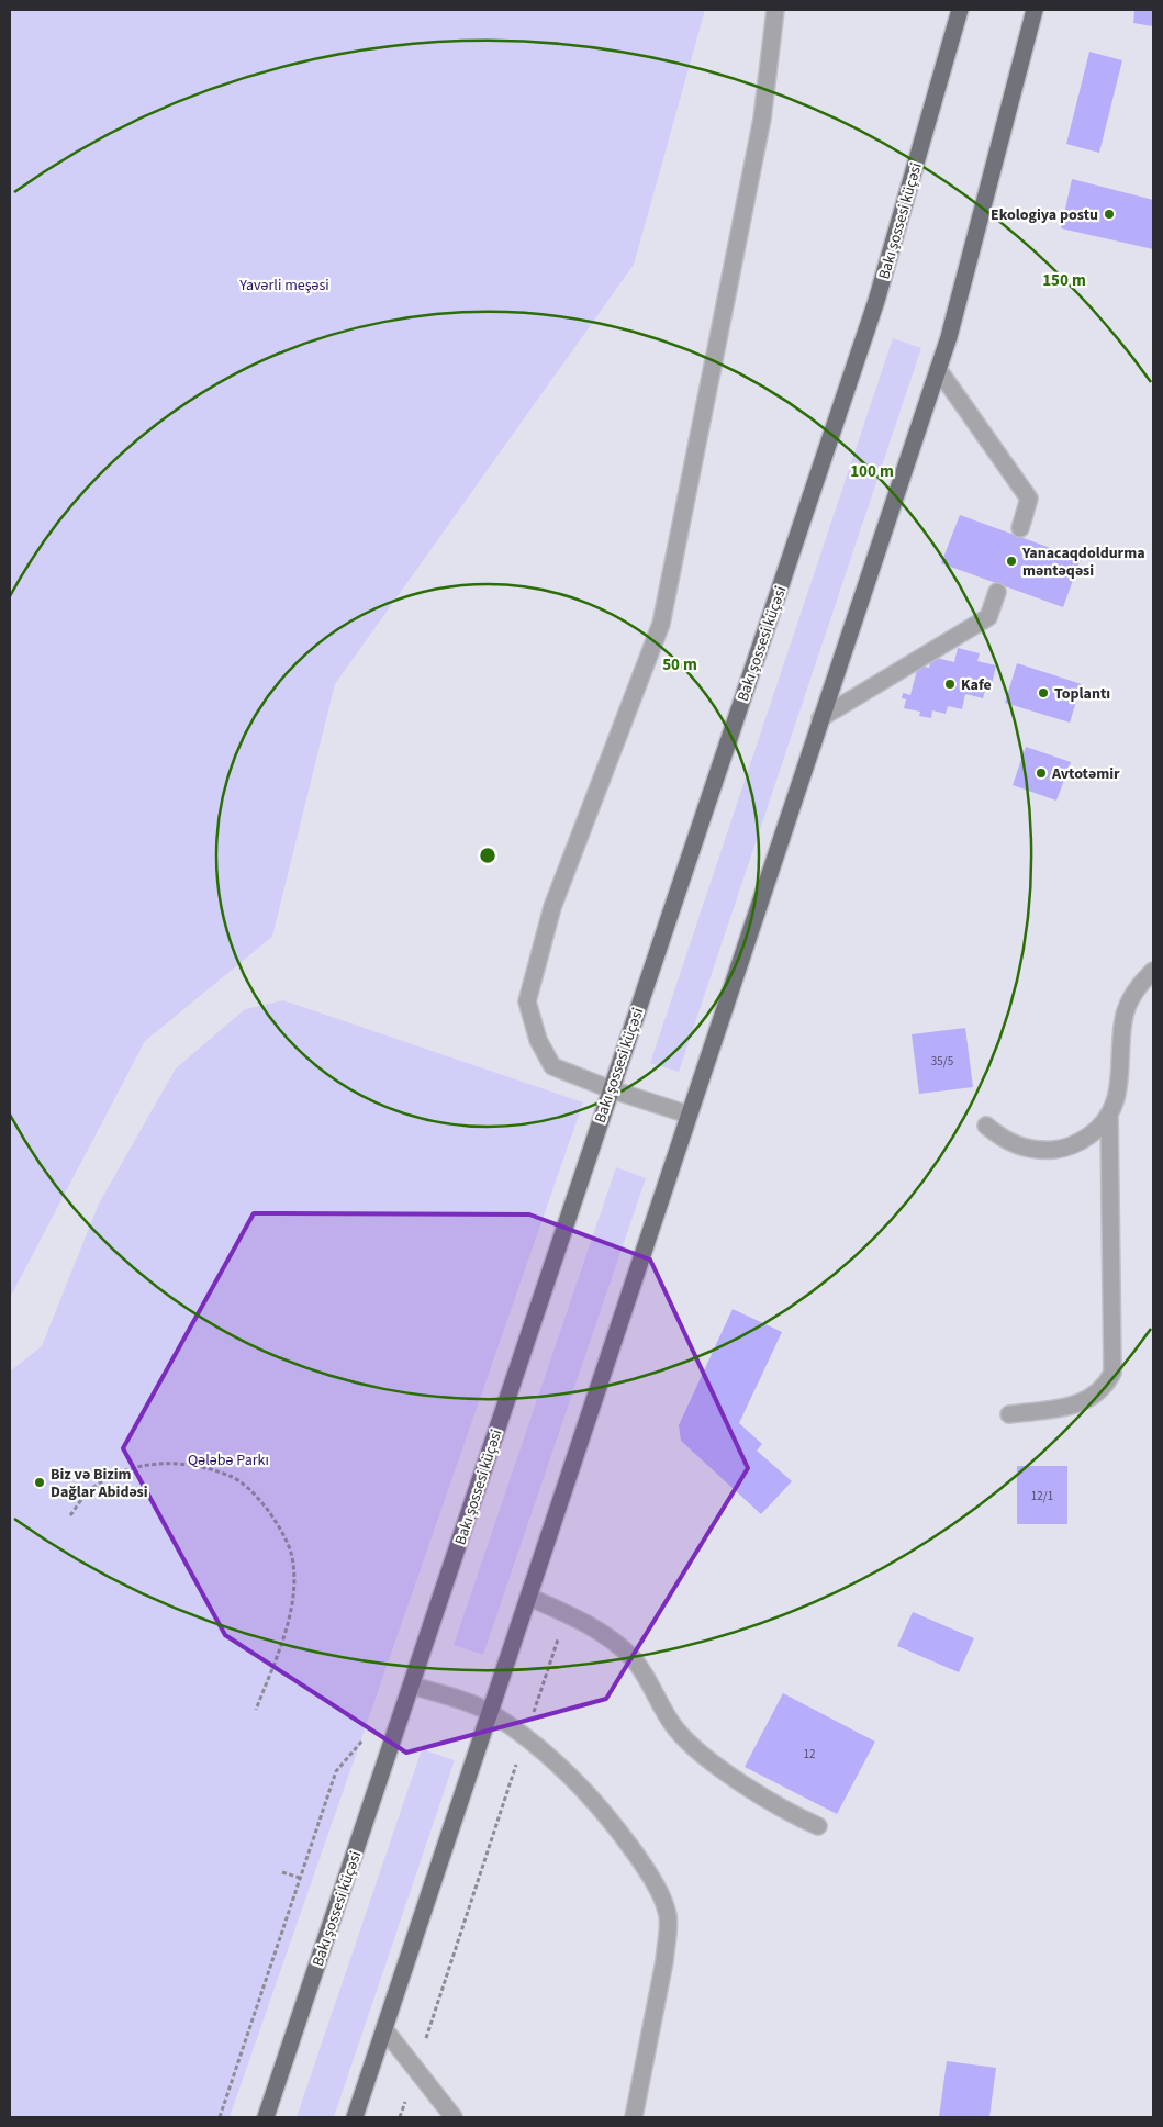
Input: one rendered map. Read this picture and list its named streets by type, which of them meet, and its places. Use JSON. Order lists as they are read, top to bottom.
{
  "streets": {
    "main road": ["Bakı şossesi küçəsi"]
  },
  "parks": ["Yavərli meşəsi", "Qələbə Parkı"],
  "places": [
    "Ekologiya postu",
    "Yanacaqdoldurma məntəqəsi",
    "Kafe",
    "Toplantı",
    "Avtotəmir",
    "Biz və Bizim Dağlar Abidəsi"
  ],
  "house_numbers": ["35/5", "12/1", "12"],
  "rings": ["150 m", "100 m", "50 m"]
}
